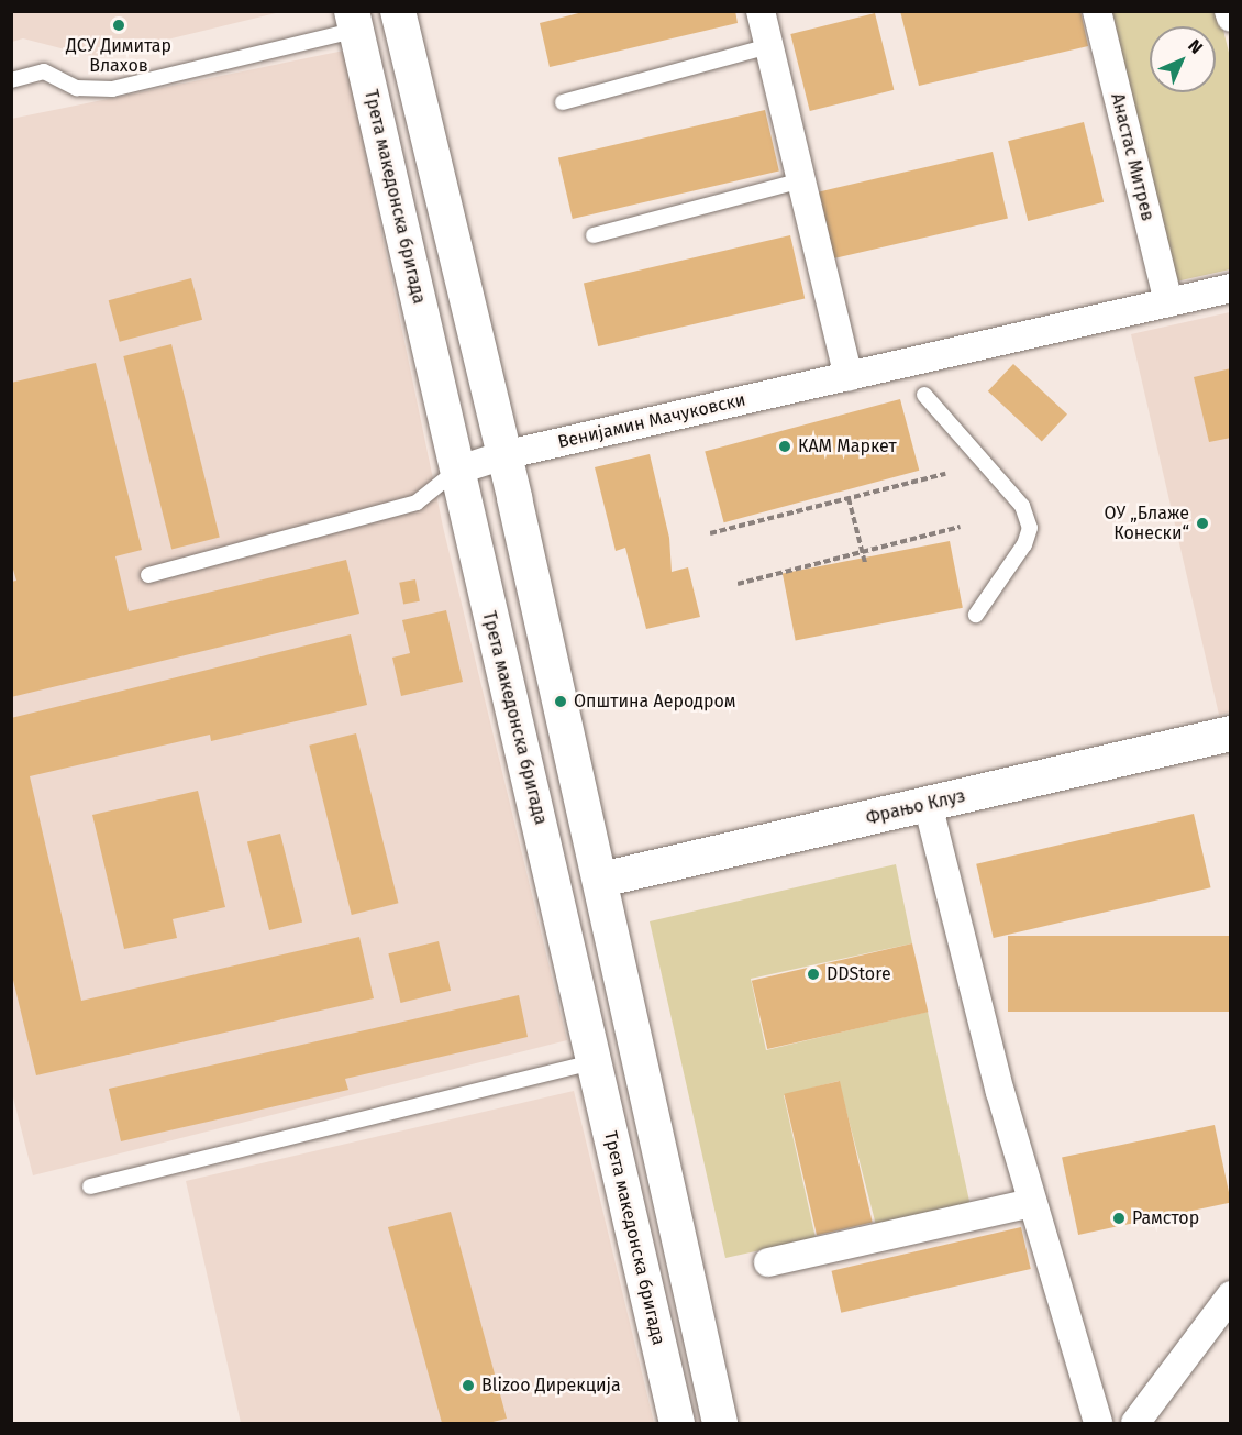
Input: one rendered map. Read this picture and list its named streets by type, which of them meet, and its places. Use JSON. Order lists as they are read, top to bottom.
{
  "streets": {
    "street": [
      "Анастас Митрев",
      "Трета македонска бригада",
      "Венијамин Мачуковски",
      "Фрањо Клуз"
    ]
  },
  "crossings": [
    ["Анастас Митрев", "Венијамин Мачуковски"],
    ["Трета македонска бригада", "Венијамин Мачуковски"]
  ],
  "places": [
    "ДСУ Димитар Влахов",
    "КАМ Маркет",
    "ОУ „Блаже Конески“",
    "Општина Аеродром",
    "DDStore",
    "Рамстор",
    "Blizoo Дирекција"
  ],
  "north": "top right"
}
